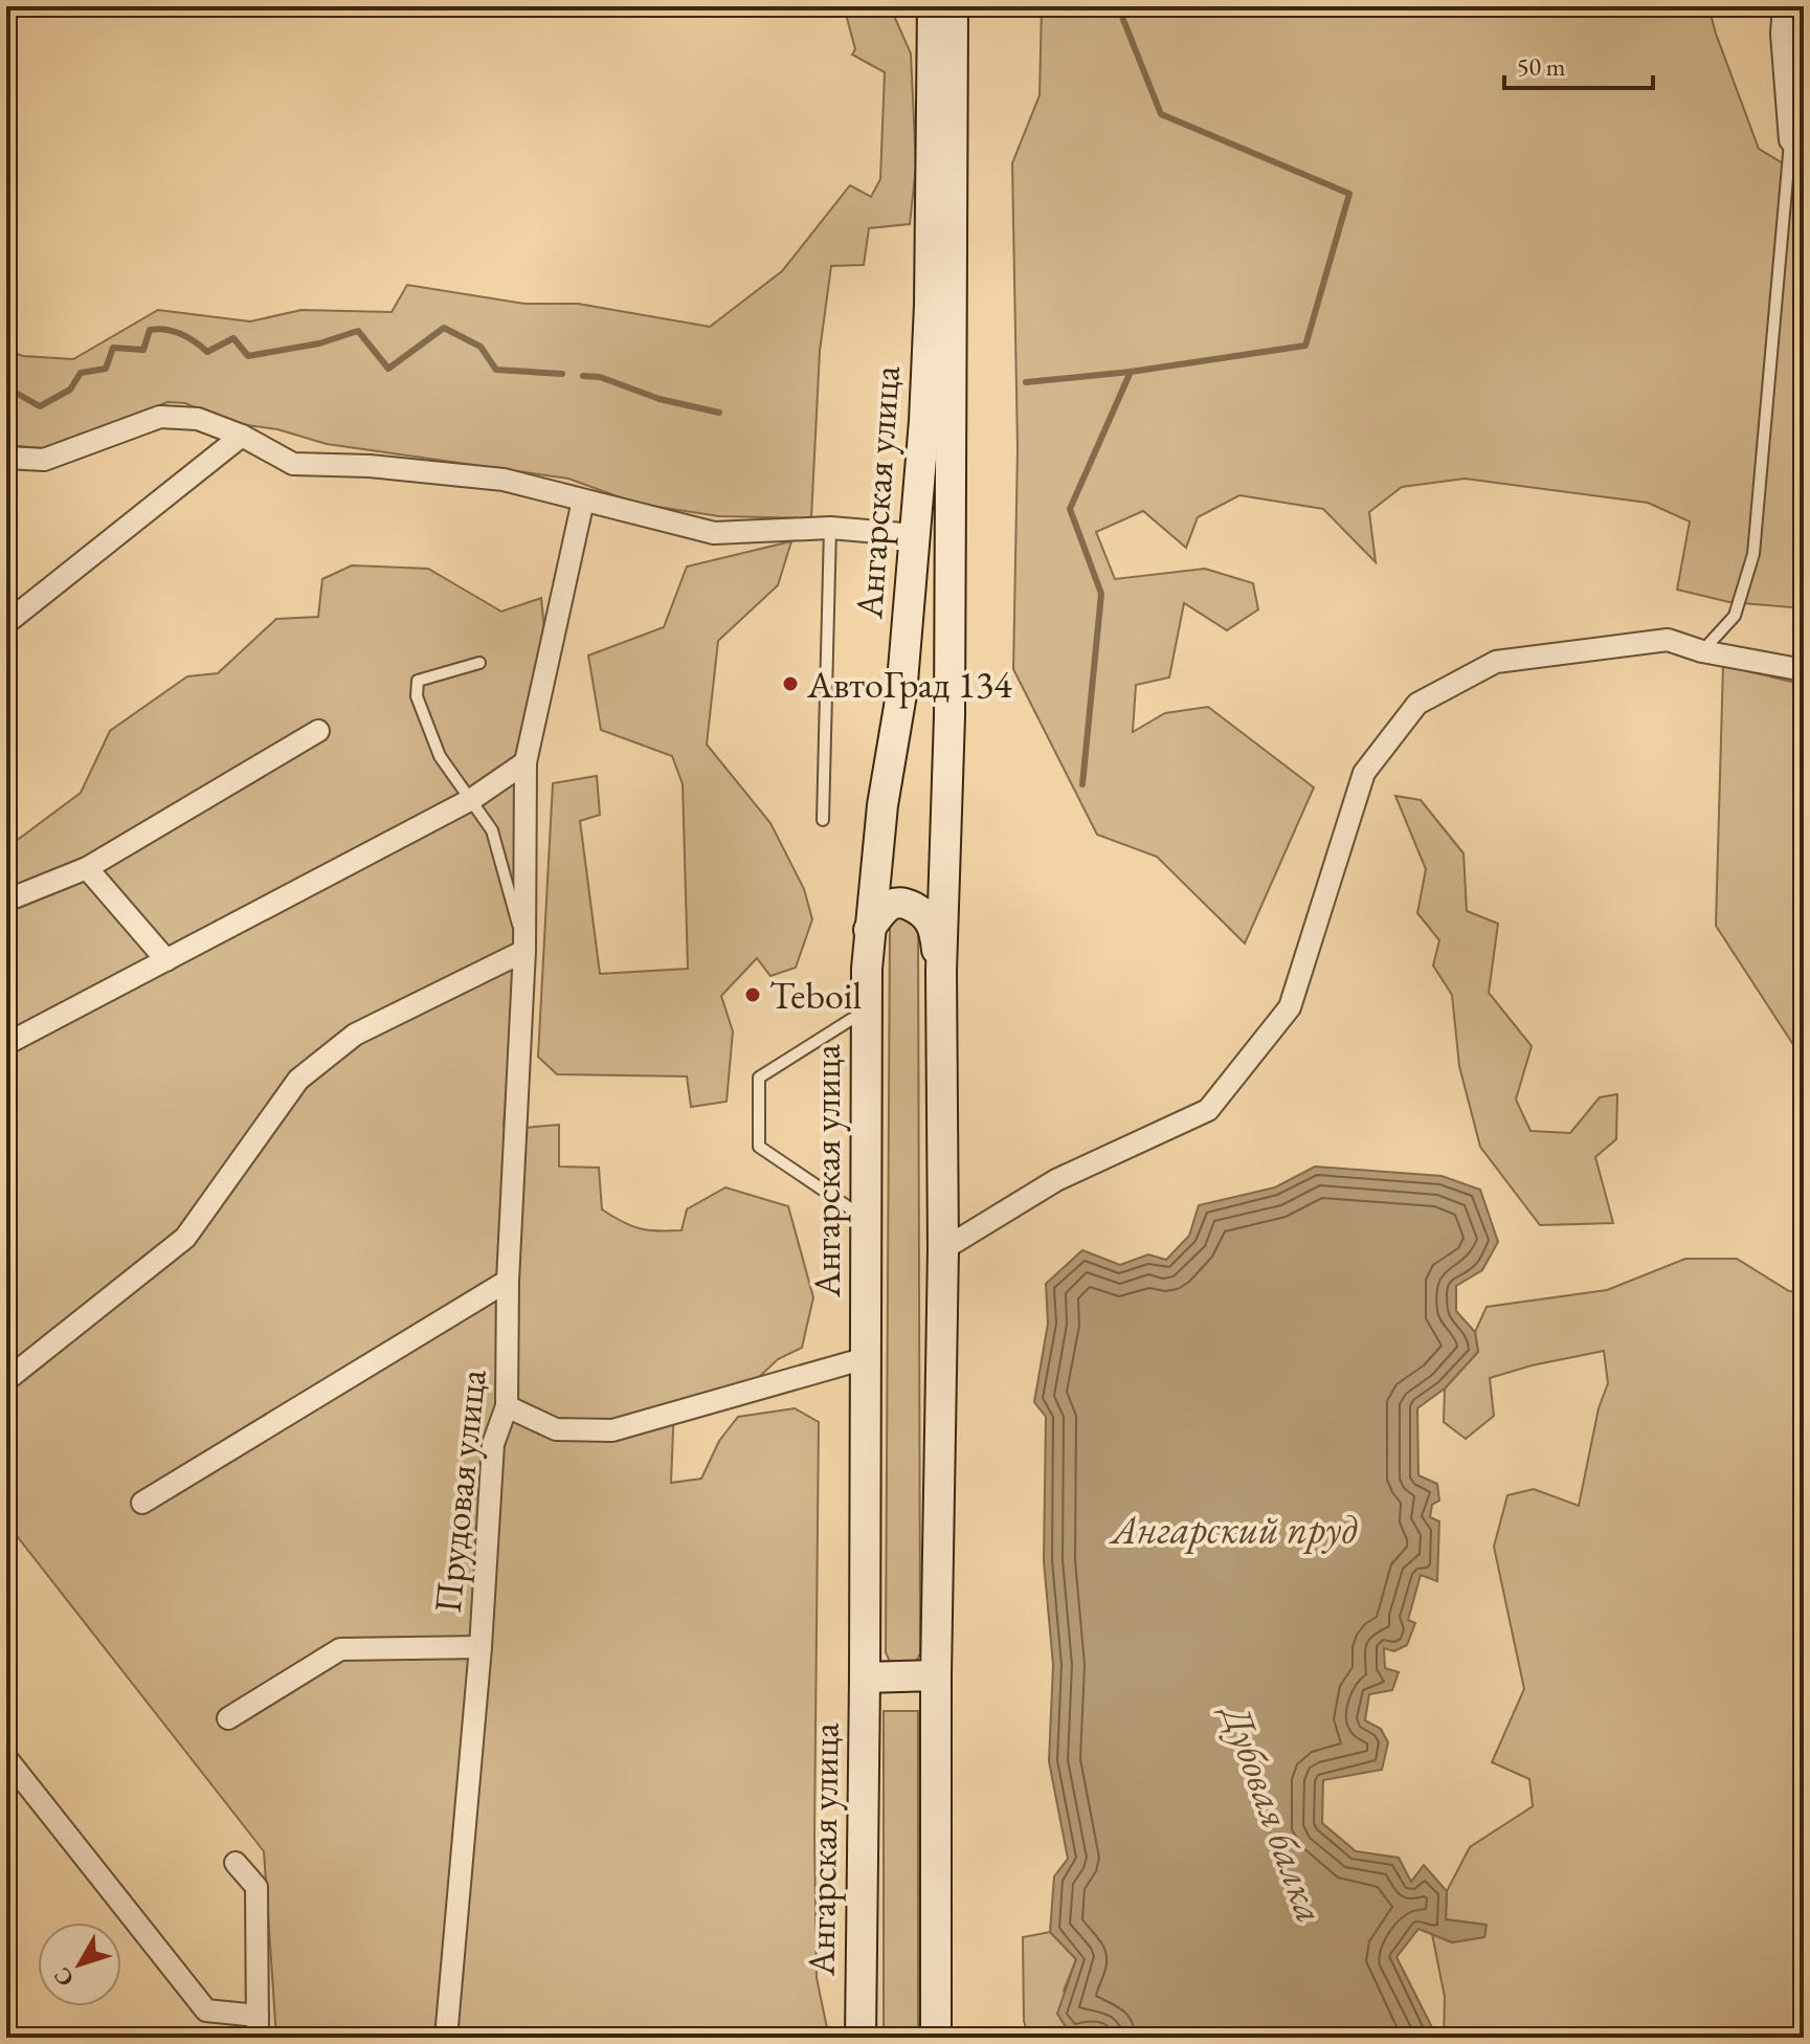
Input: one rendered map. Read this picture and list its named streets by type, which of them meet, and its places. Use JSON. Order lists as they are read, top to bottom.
{
  "streets": {
    "main road": ["Ангарская улица"],
    "street": ["Прудовая улица"]
  },
  "water": ["Ангарский пруд", "Дубовая балка"],
  "places": ["АвтоГрад 134", "Teboil"],
  "scale_bar": "50 m",
  "north": "bottom left"
}
